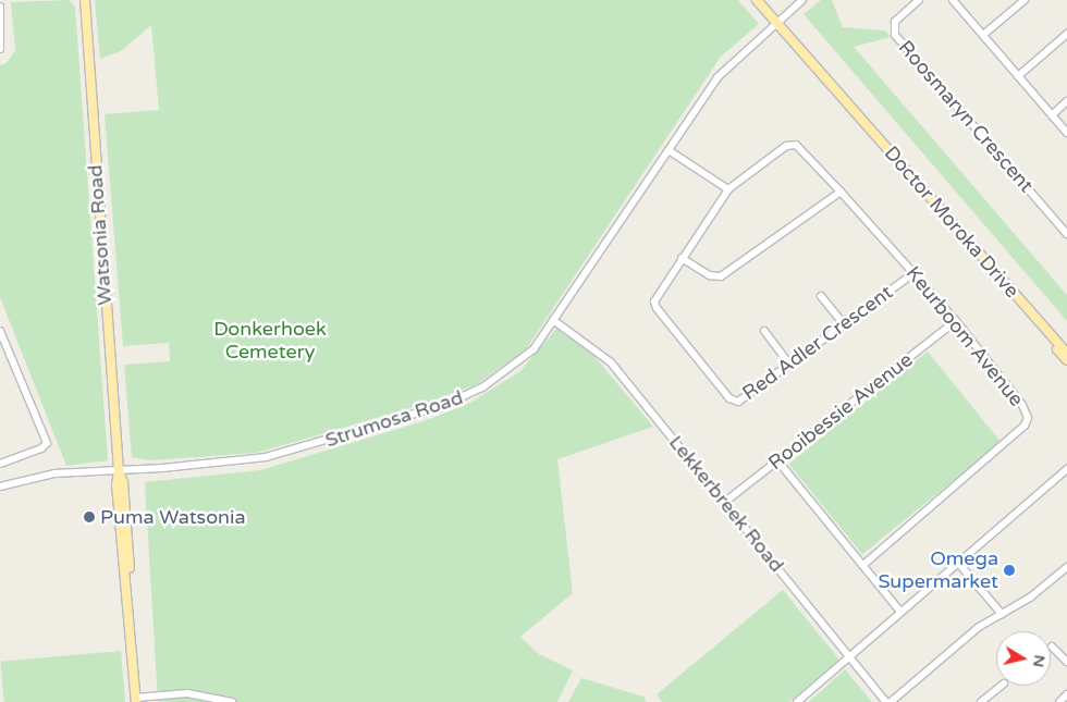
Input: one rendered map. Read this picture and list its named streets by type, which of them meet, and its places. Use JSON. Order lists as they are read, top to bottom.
{
  "streets": {
    "main road": ["Doctor Moroka Drive", "Watsonia Road"],
    "street": [
      "Roosmaryn Crescent",
      "Keurboom Avenue",
      "Red Adler Crescent",
      "Rooibessie Avenue",
      "Strumosa Road",
      "Lekkerbreek Road"
    ]
  },
  "crossings": [
    ["Doctor Moroka Drive", "Strumosa Road"],
    ["Watsonia Road", "Strumosa Road"],
    ["Keurboom Avenue", "Red Adler Crescent"],
    ["Keurboom Avenue", "Rooibessie Avenue"],
    ["Rooibessie Avenue", "Lekkerbreek Road"],
    ["Strumosa Road", "Lekkerbreek Road"]
  ],
  "parks": ["Donkerhoek Cemetery"],
  "places": ["Puma Watsonia", "Omega Supermarket"],
  "north": "right"
}
